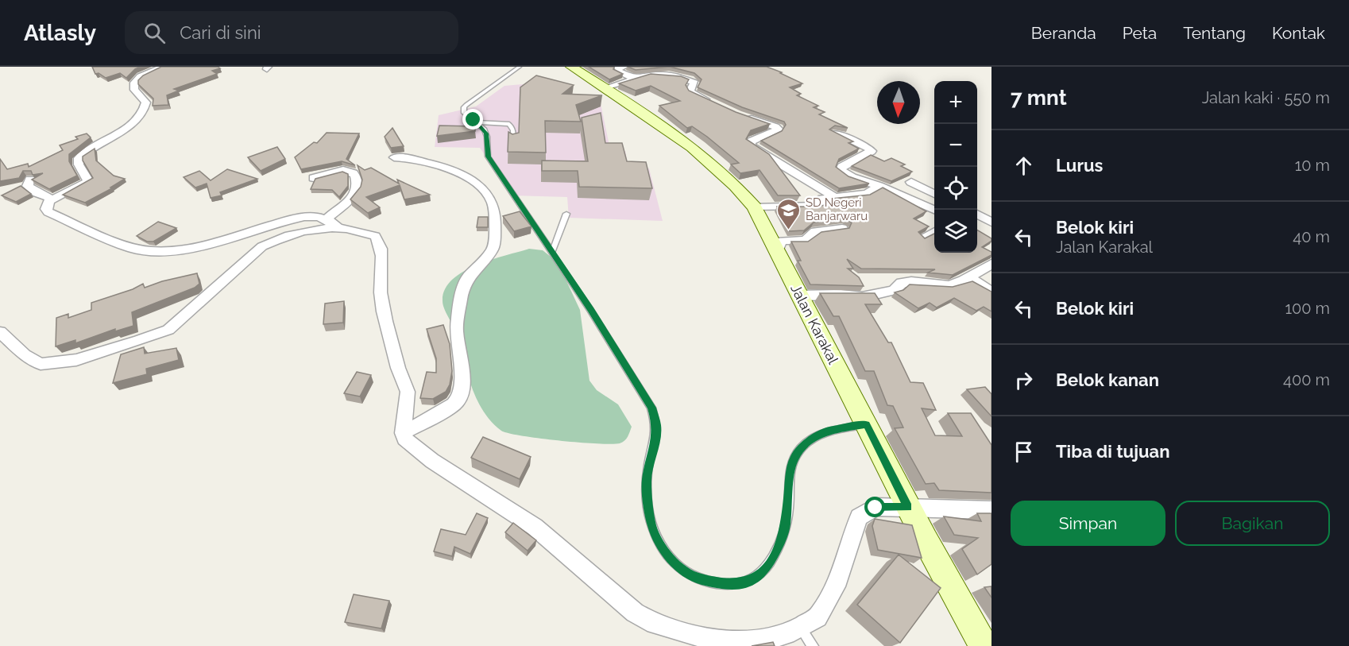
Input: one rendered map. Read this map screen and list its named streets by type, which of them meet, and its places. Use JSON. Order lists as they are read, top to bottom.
{
  "streets": {
    "main road": ["Jalan Karakal"]
  },
  "places": {
    "school or university": ["SD Negeri Banjarwaru"]
  },
  "north": "bottom",
  "page": {
    "header": "Atlasly",
    "search": "Cari di sini",
    "nav": [
      "Beranda",
      "Peta",
      "Tentang",
      "Kontak"
    ],
    "heading": ["7 mnt", "Jalan kaki · 550 m"],
    "map_buttons": ["+", "−"],
    "list": [
      ["Lurus", "10 m"],
      ["Belok kiri", "Jalan Karakal", "40 m"],
      ["Belok kiri", "100 m"],
      ["Belok kanan", "400 m"],
      "Tiba di tujuan"
    ],
    "buttons": ["Simpan", "Bagikan"]
  }
}
